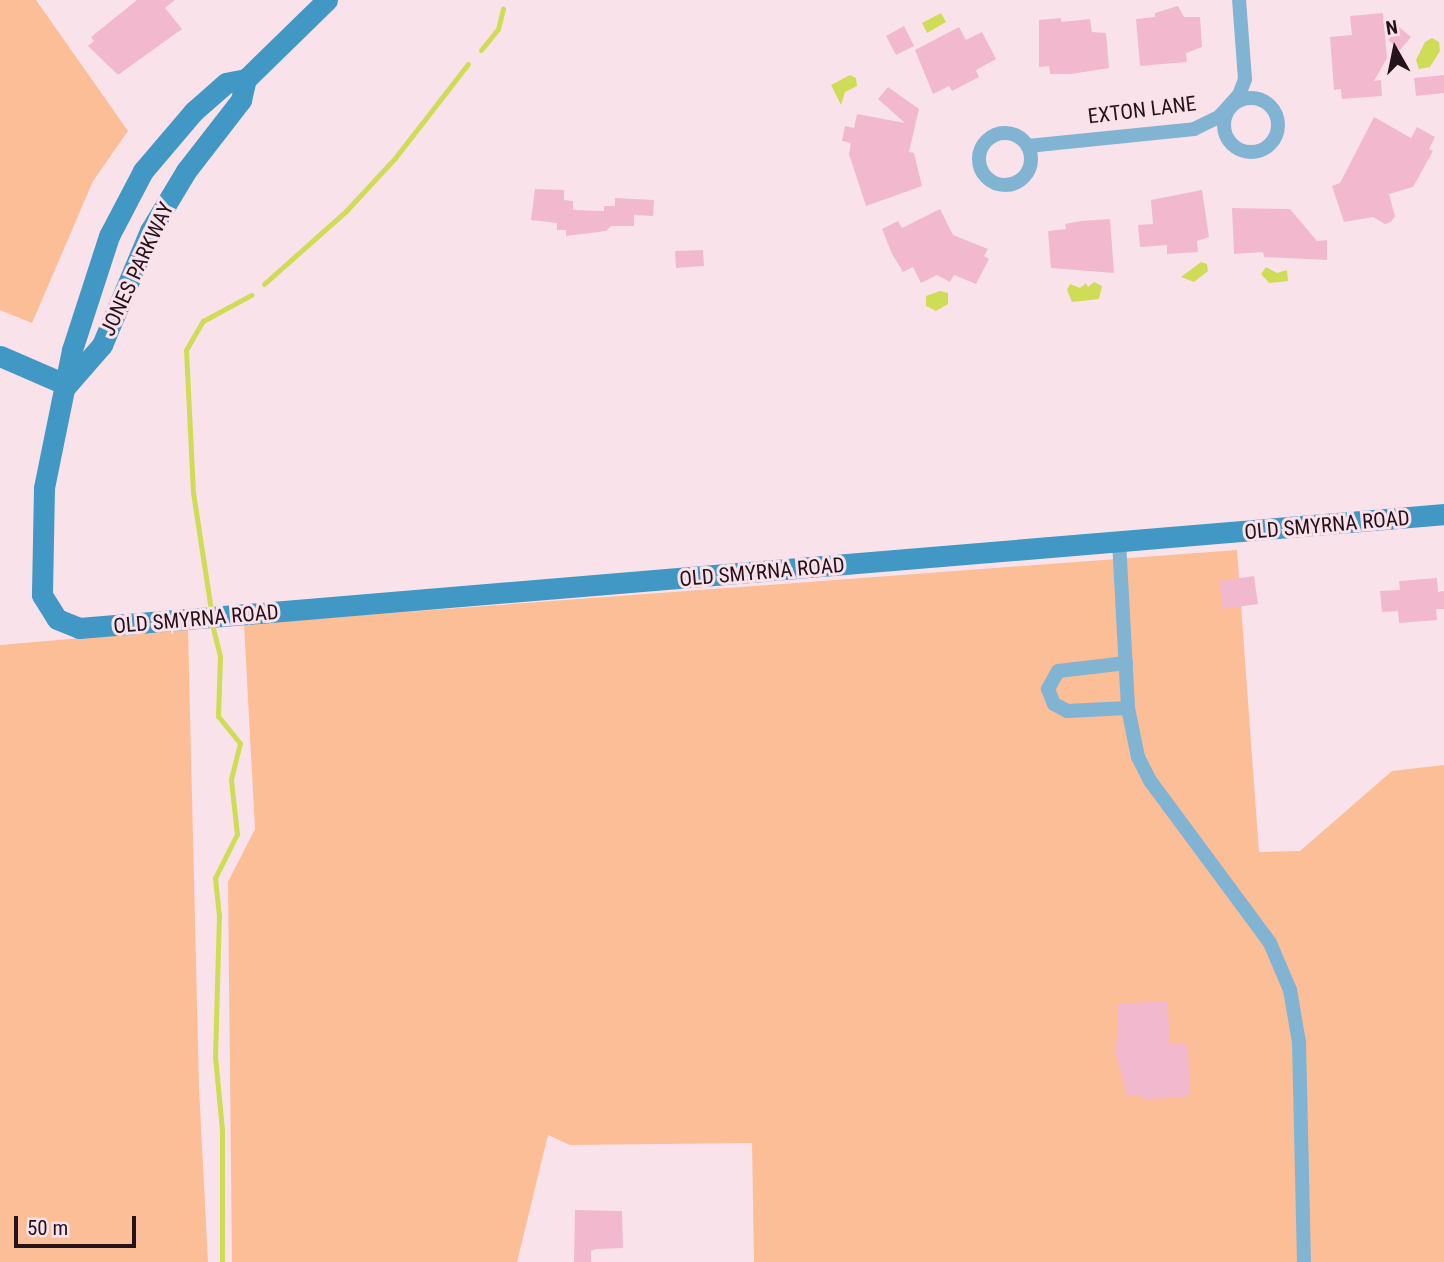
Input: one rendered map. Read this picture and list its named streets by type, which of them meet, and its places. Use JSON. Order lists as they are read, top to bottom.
{
  "streets": {
    "street": ["EXTON LANE", "JONES PARKWAY", "OLD SMYRNA ROAD"]
  },
  "crossings": [
    ["JONES PARKWAY", "OLD SMYRNA ROAD"]
  ],
  "scale_bar": "50 m",
  "north": "top"
}
